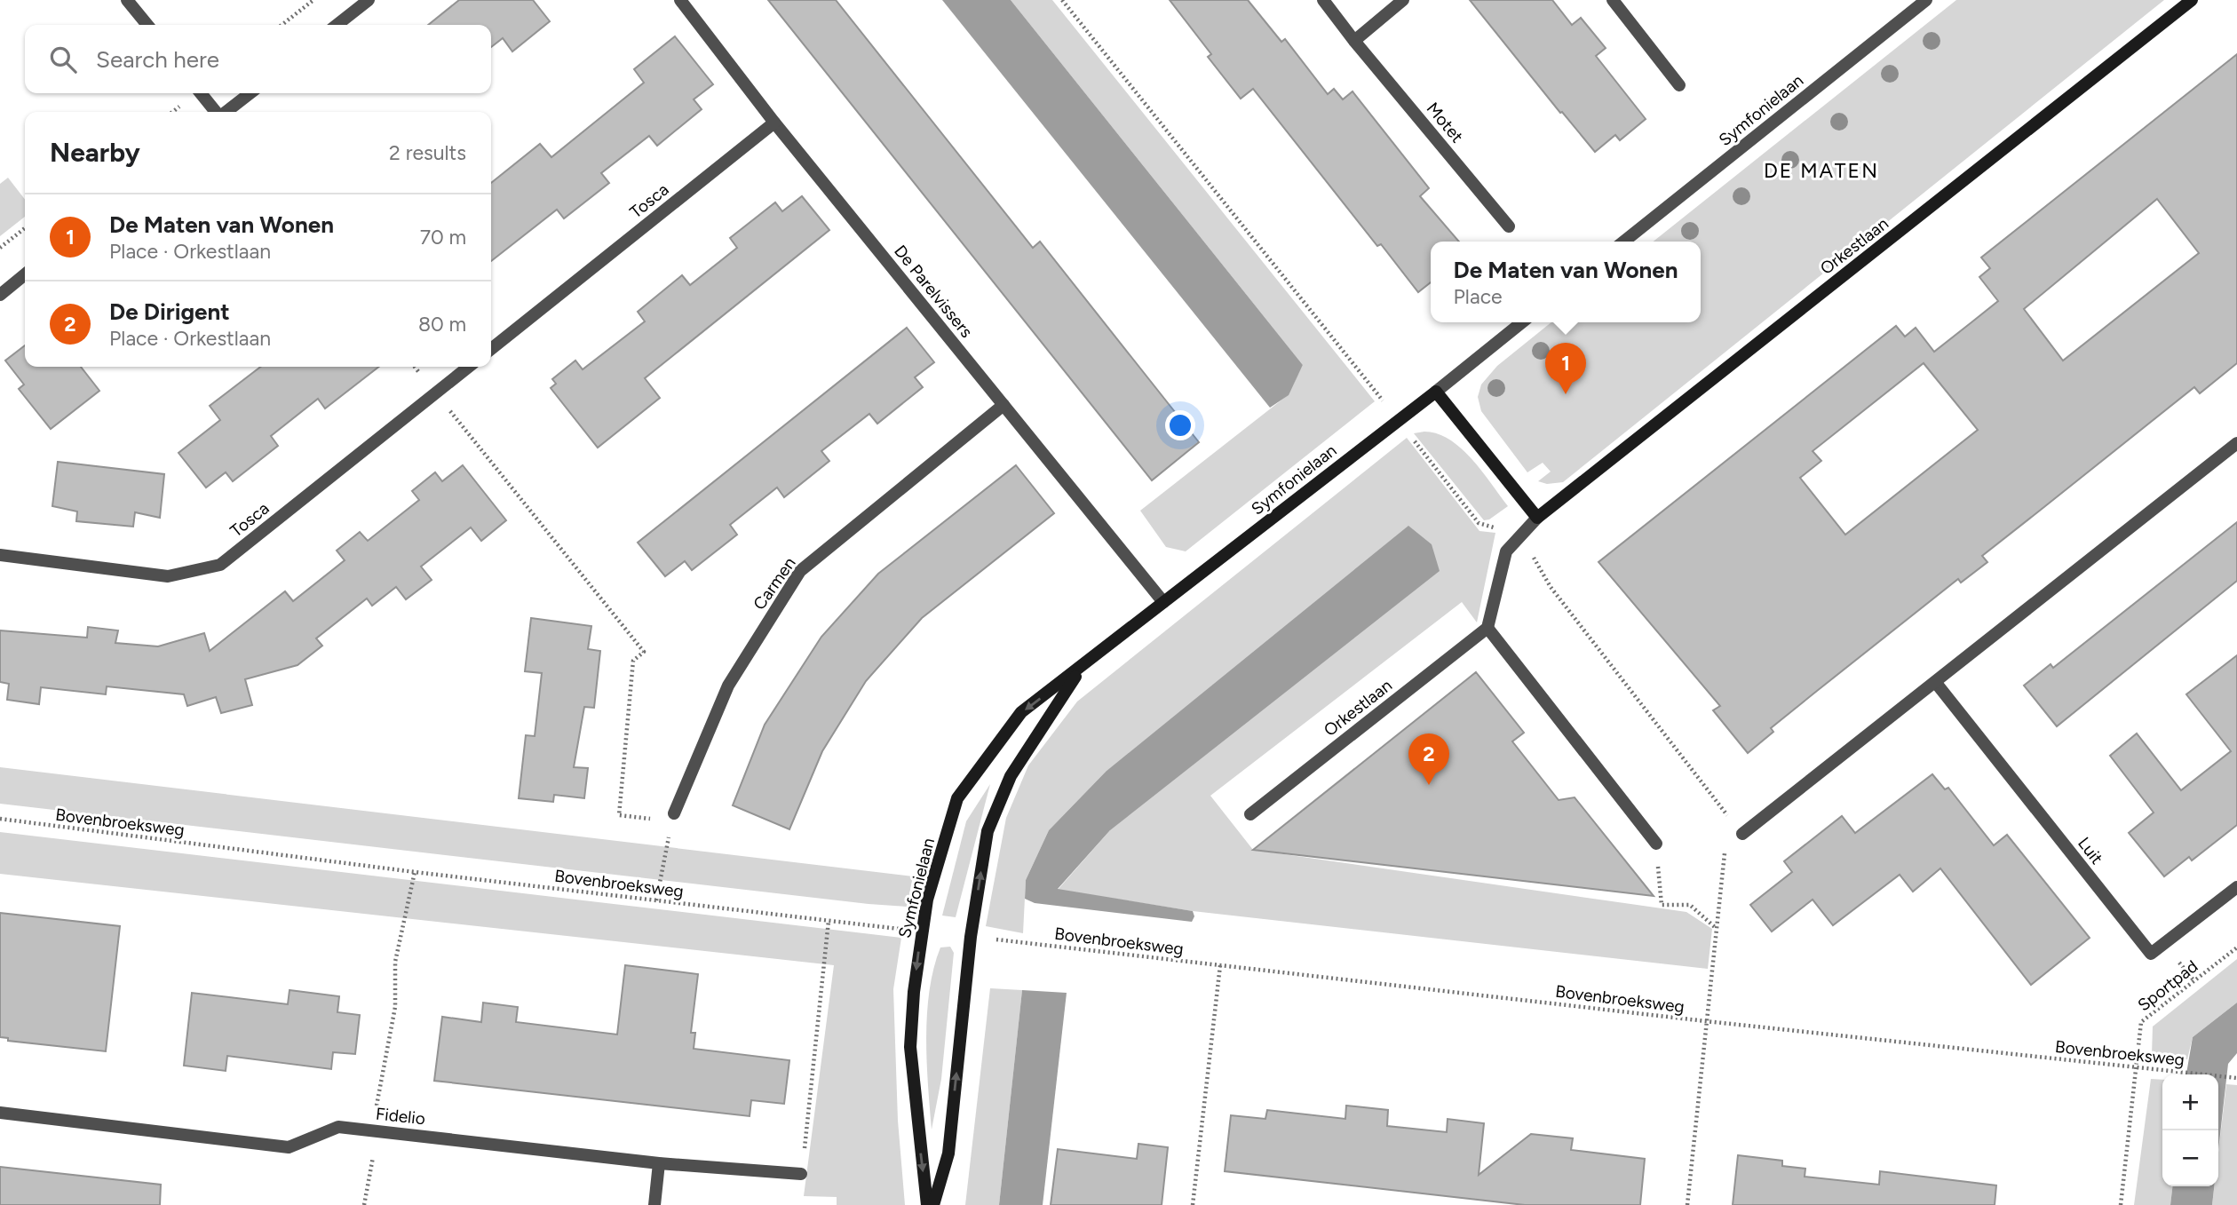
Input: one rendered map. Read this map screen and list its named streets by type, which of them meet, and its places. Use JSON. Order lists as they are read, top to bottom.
{
  "streets": {
    "street": [
      "Symfonielaan",
      "Motet",
      "Tosca",
      "Orkestlaan",
      "De Parelvissers",
      "Carmen",
      "Luit",
      "Fidelio"
    ],
    "path": ["Bovenbroeksweg", "Sportpad"]
  },
  "crossings": [
    ["Symfonielaan", "De Parelvissers"],
    ["Symfonielaan", "Bovenbroeksweg"],
    ["Tosca", "De Parelvissers"],
    ["De Parelvissers", "Carmen"],
    ["Bovenbroeksweg", "Sportpad"]
  ],
  "districts": ["DE MATEN"],
  "page": {
    "search": "Search here",
    "heading": ["Nearby", "2 results"],
    "list": [
      {
        "mark": "1",
        "name": "De Maten van Wonen",
        "note": "Place · Orkestlaan",
        "value": "70 m"
      },
      {
        "mark": "2",
        "name": "De Dirigent",
        "note": "Place · Orkestlaan",
        "value": "80 m"
      }
    ],
    "popup": ["De Maten van Wonen", "Place"],
    "pins": ["1", "2"],
    "map_buttons": ["+", "−"]
  }
}
